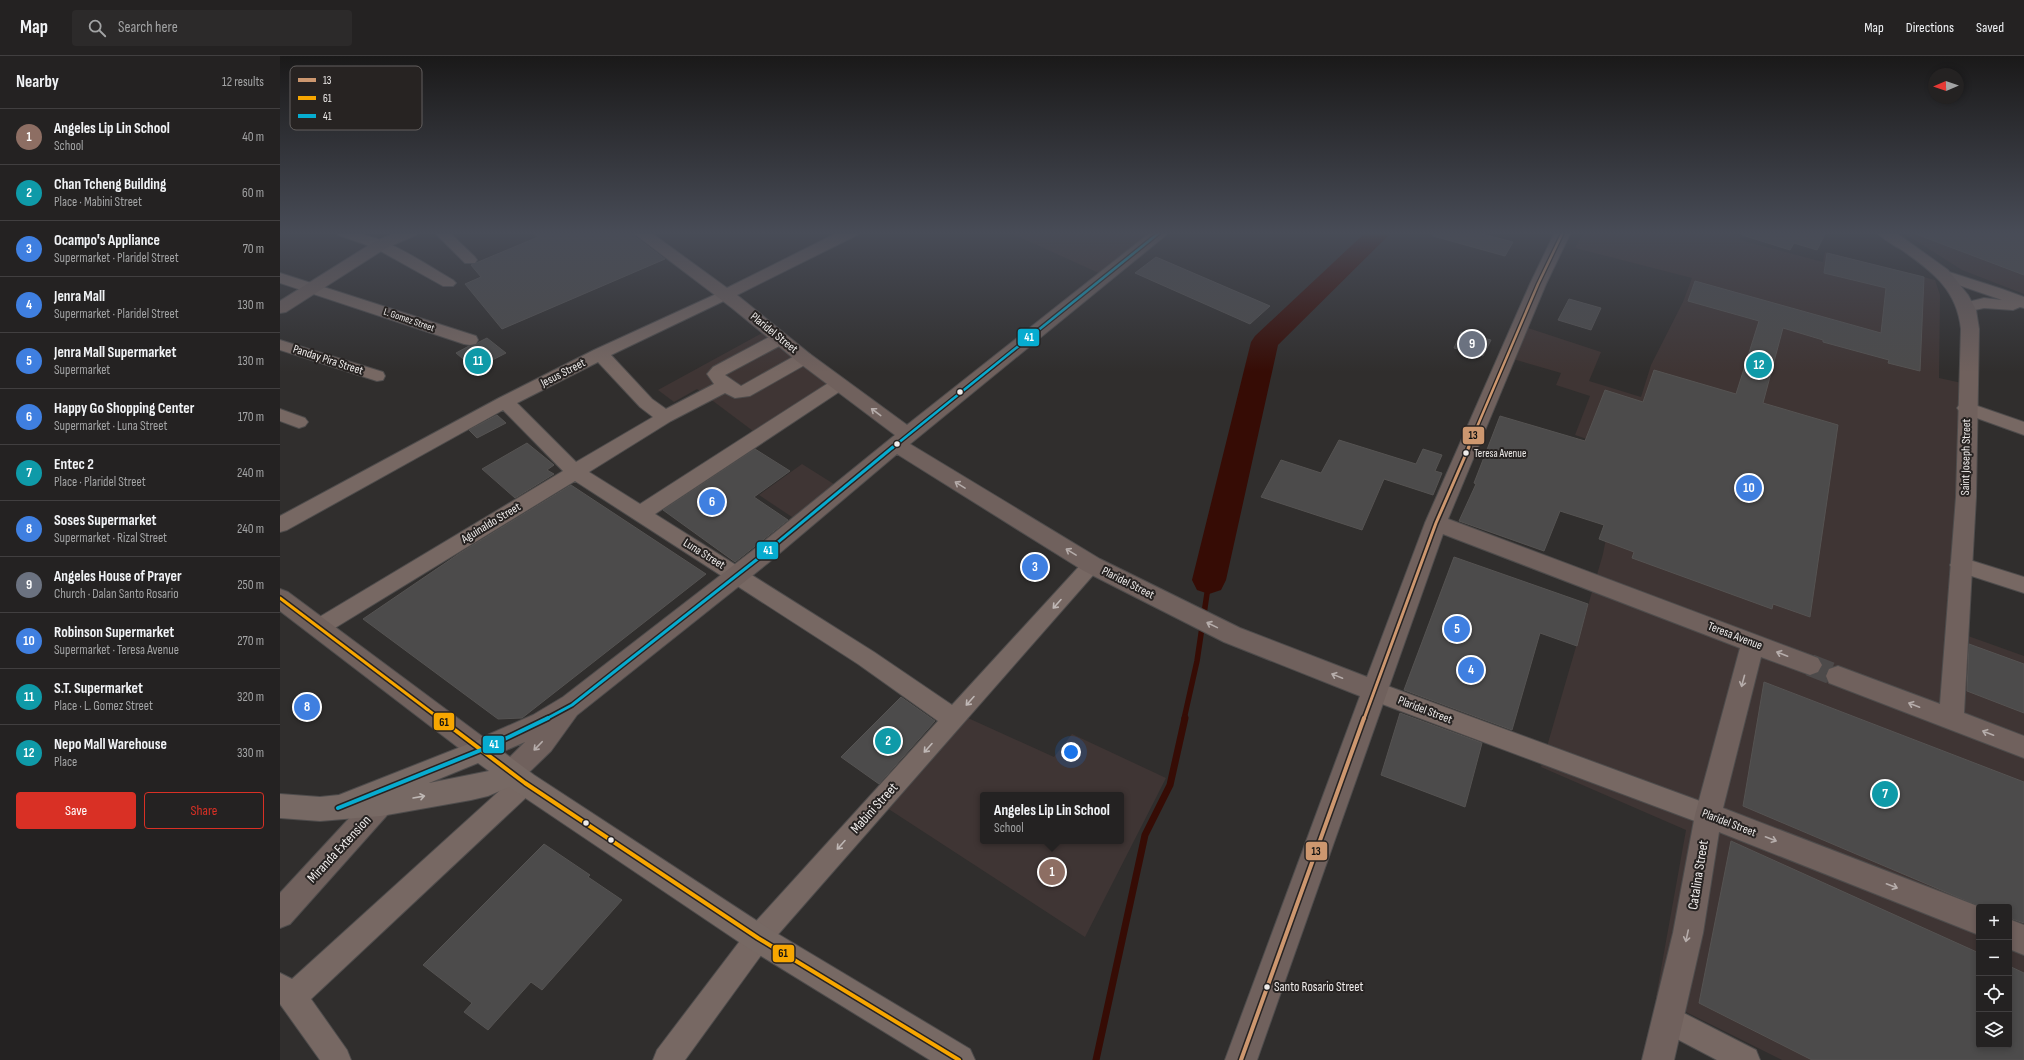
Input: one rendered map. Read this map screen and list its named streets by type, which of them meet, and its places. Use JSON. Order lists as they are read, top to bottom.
{
  "streets": {
    "street": [
      "L. Gomez Street",
      "Plaridel Street",
      "Panday Pira Street",
      "Jesus Street",
      "Saint Joseph Street",
      "Aguinaldo Street",
      "Luna Street",
      "Teresa Avenue",
      "Mabini Street",
      "Miranda Extension",
      "Catalina Street"
    ]
  },
  "crossings": [
    ["Plaridel Street", "Jesus Street"],
    ["Plaridel Street", "Mabini Street"],
    ["Plaridel Street", "Catalina Street"],
    ["Jesus Street", "Luna Street"],
    ["Aguinaldo Street", "Luna Street"],
    ["Luna Street", "Mabini Street"],
    ["Teresa Avenue", "Catalina Street"]
  ],
  "one_way": ["Mabini Street", "Catalina Street"],
  "places": ["Teresa Avenue", "Santo Rosario Street"],
  "lines": ["transit line 13", "transit line 41", "transit line 61"],
  "legend": ["13", "61", "41"],
  "north": "left",
  "page": {
    "header": "Map",
    "search": "Search here",
    "nav": ["Map", "Directions", "Saved"],
    "heading": ["Nearby", "12 results"],
    "list": [
      {
        "mark": "1",
        "name": "Angeles Lip Lin School",
        "note": "School",
        "value": "40 m"
      },
      {
        "mark": "2",
        "name": "Chan Tcheng Building",
        "note": "Place · Mabini Street",
        "value": "60 m"
      },
      {
        "mark": "3",
        "name": "Ocampo's Appliance",
        "note": "Supermarket · Plaridel Street",
        "value": "70 m"
      },
      {
        "mark": "4",
        "name": "Jenra Mall",
        "note": "Supermarket · Plaridel Street",
        "value": "130 m"
      },
      {
        "mark": "5",
        "name": "Jenra Mall Supermarket",
        "note": "Supermarket",
        "value": "130 m"
      },
      {
        "mark": "6",
        "name": "Happy Go Shopping Center",
        "note": "Supermarket · Luna Street",
        "value": "170 m"
      },
      {
        "mark": "7",
        "name": "Entec 2",
        "note": "Place · Plaridel Street",
        "value": "240 m"
      },
      {
        "mark": "8",
        "name": "Soses Supermarket",
        "note": "Supermarket · Rizal Street",
        "value": "240 m"
      },
      {
        "mark": "9",
        "name": "Angeles House of Prayer",
        "note": "Church · Dalan Santo Rosario",
        "value": "250 m"
      },
      {
        "mark": "10",
        "name": "Robinson Supermarket",
        "note": "Supermarket · Teresa Avenue",
        "value": "270 m"
      },
      {
        "mark": "11",
        "name": "S.T. Supermarket",
        "note": "Place · L. Gomez Street",
        "value": "320 m"
      },
      {
        "mark": "12",
        "name": "Nepo Mall Warehouse",
        "note": "Place",
        "value": "330 m"
      }
    ],
    "pins": [
      "9",
      "11",
      "12",
      "10",
      "6",
      "3",
      "5",
      "4",
      "8",
      "2",
      "7",
      "1"
    ],
    "buttons": ["Save", "Share"],
    "popup": ["Angeles Lip Lin School", "School"],
    "map_buttons": ["+", "−"]
  }
}
